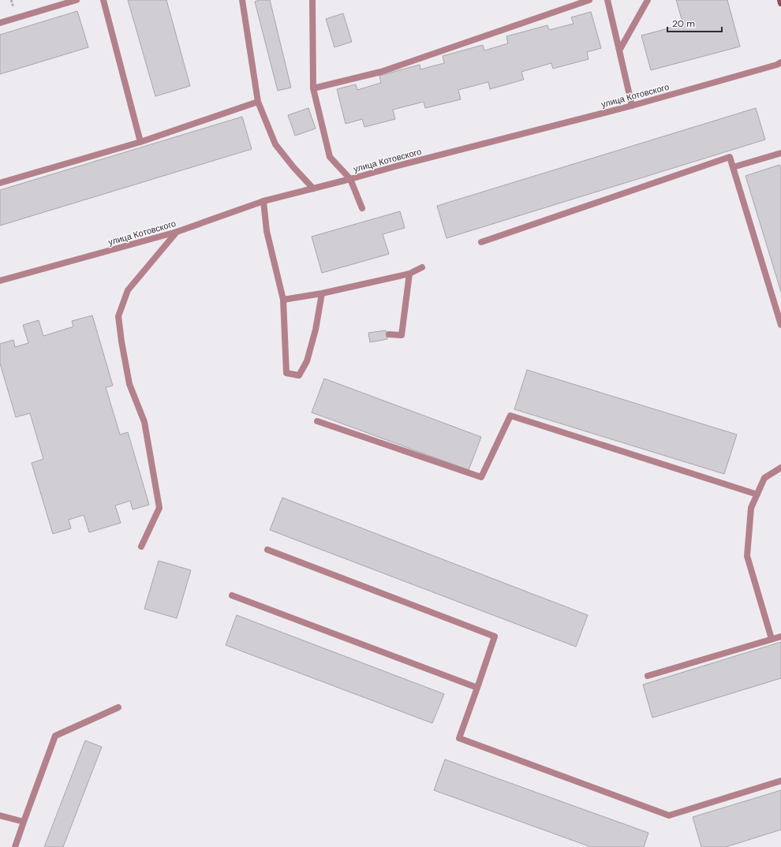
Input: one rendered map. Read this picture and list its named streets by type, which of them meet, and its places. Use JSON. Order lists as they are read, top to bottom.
{
  "streets": {
    "street": ["улица Котовского"]
  },
  "scale_bar": "20 m"
}
